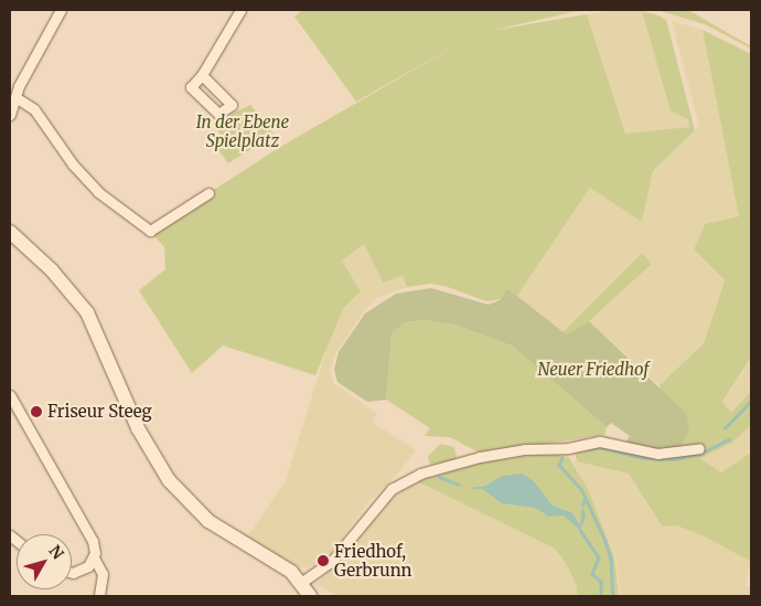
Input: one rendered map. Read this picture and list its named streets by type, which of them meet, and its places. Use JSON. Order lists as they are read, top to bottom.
{
  "parks": ["In der Ebene Spielplatz", "Neuer Friedhof"],
  "places": ["Friseur Steeg", "Friedhof, Gerbrunn"],
  "north": "top right"
}
